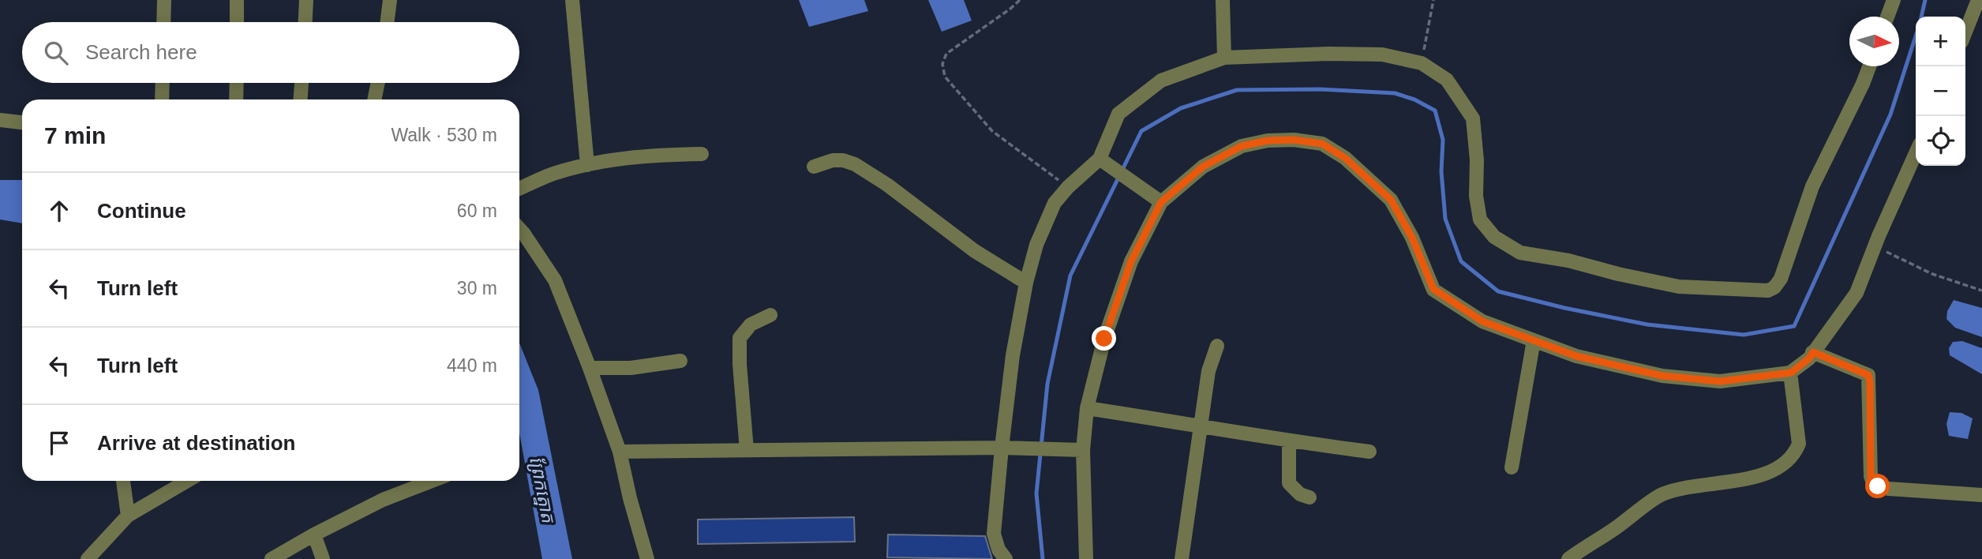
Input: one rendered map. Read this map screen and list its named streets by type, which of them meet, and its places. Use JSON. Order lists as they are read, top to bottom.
{
  "water": ["ព្រែកត្នោត"],
  "north": "right",
  "page": {
    "map_buttons": ["+", "−"],
    "search": "Search here",
    "heading": ["7 min", "Walk · 530 m"],
    "list": [
      ["Continue", "60 m"],
      ["Turn left", "30 m"],
      ["Turn left", "440 m"],
      "Arrive at destination"
    ]
  }
}
